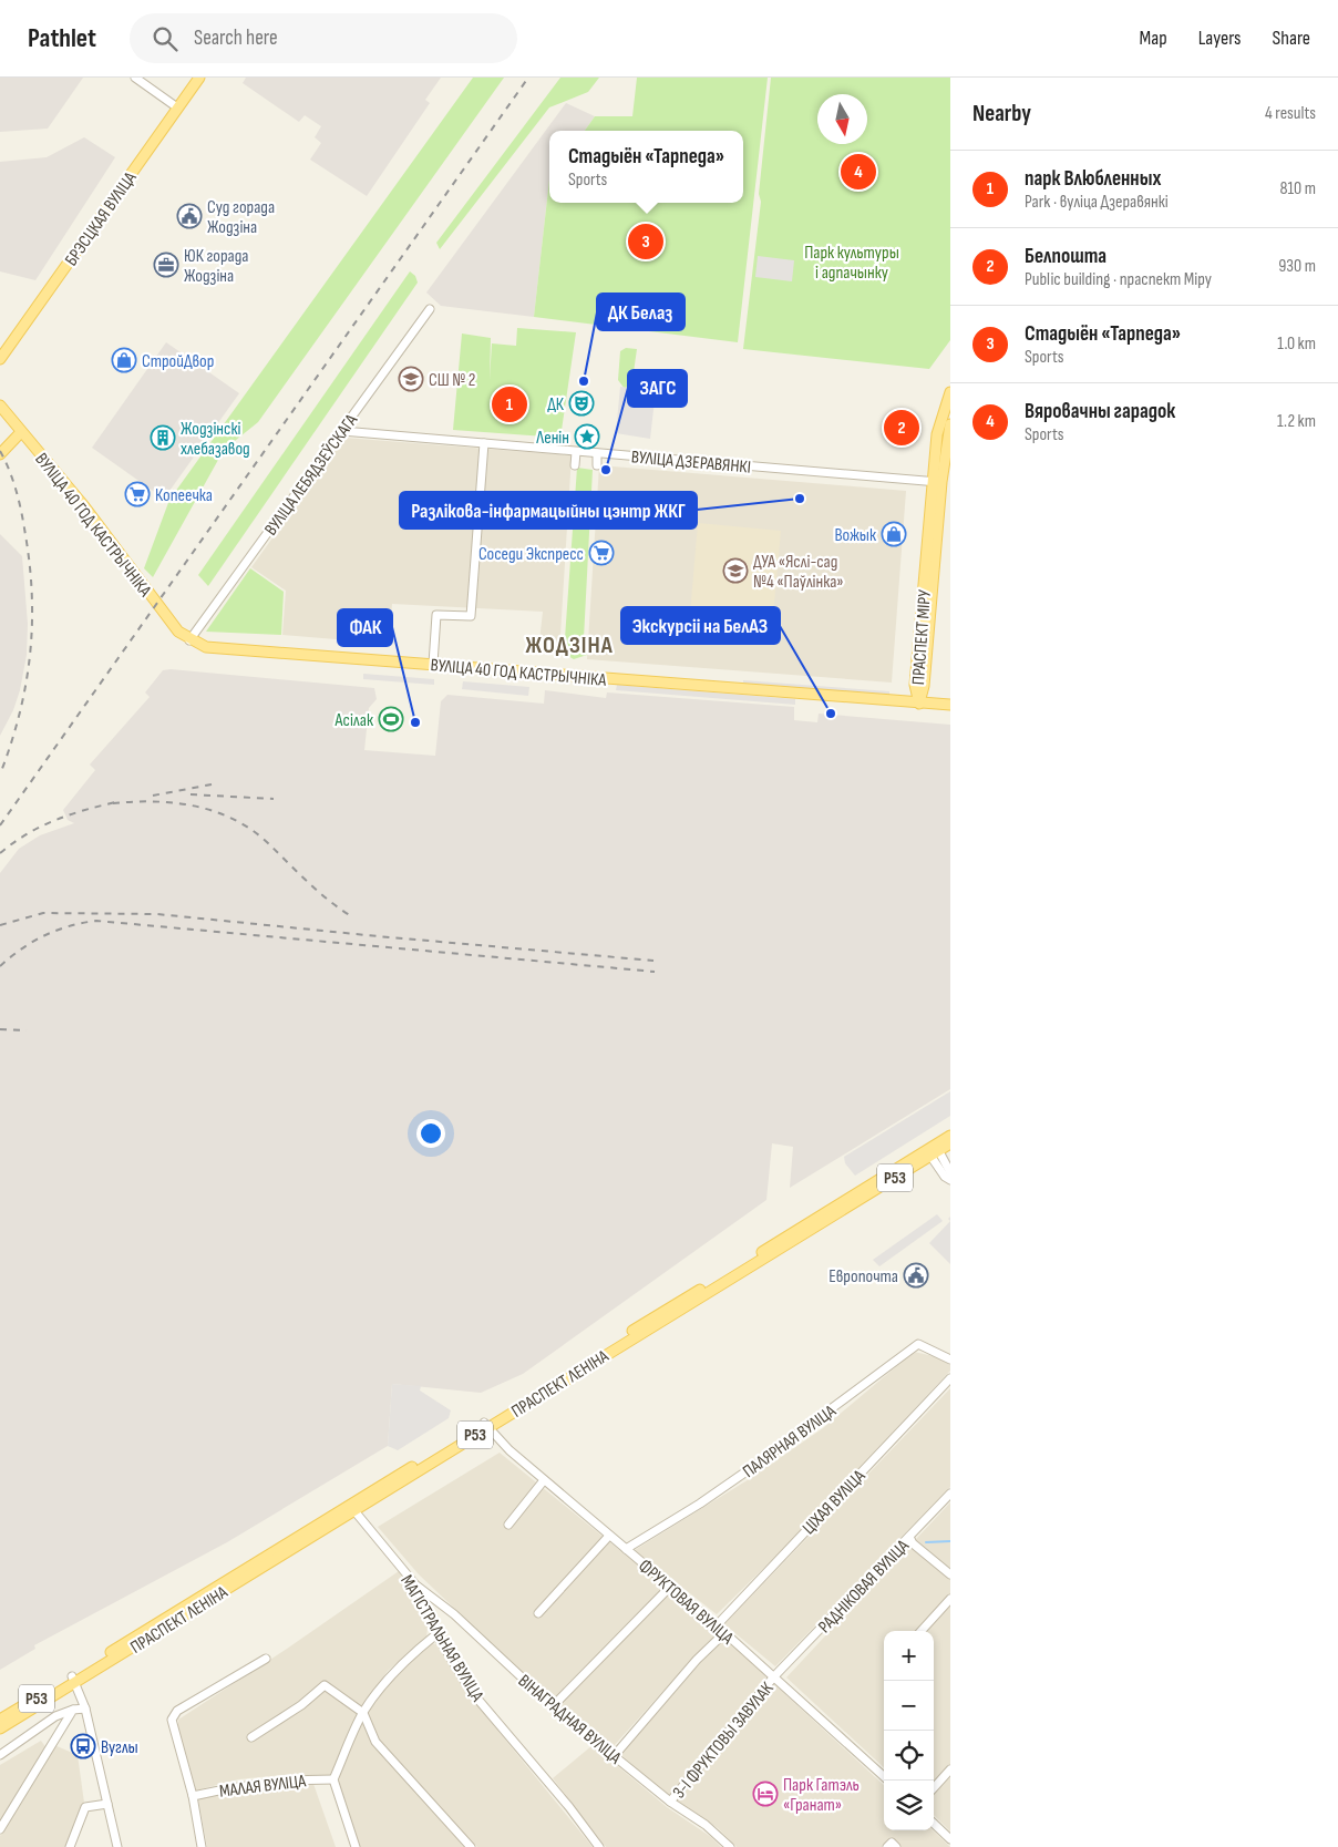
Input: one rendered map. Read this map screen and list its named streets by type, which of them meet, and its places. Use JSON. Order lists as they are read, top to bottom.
{
  "streets": {
    "main road": [
      "БРЭСЦКАЯ ВУЛІЦА",
      "ВУЛІЦА 40 ГОД КАСТРЫЧНІКА",
      "ПРАСПЕКТ МІРУ",
      "Р53",
      "ПРАСПЕКТ ЛЕНІНА"
    ],
    "street": [
      "ВУЛІЦА ДЗЕРАВЯНКІ",
      "ВУЛІЦА ЛЕБЯДЗЕЎСКАГА",
      "ПАЛЯРНАЯ ВУЛІЦА",
      "ЦІХАЯ ВУЛІЦА",
      "РАДНІКОВАЯ ВУЛІЦА",
      "ФРУКТОВАЯ ВУЛІЦА",
      "МАГІСТРАЛЬНАЯ ВУЛІЦА",
      "ВІНАГРАДНАЯ ВУЛІЦА",
      "3-І ФРУКТОВЫ ЗАВУЛАК",
      "МАЛАЯ ВУЛІЦА"
    ]
  },
  "crossings": [
    ["ВУЛІЦА ДЗЕРАВЯНКІ", "ВУЛІЦА ЛЕБЯДЗЕЎСКАГА"],
    ["ВУЛІЦА ДЗЕРАВЯНКІ", "ПРАСПЕКТ МІРУ"],
    ["ВУЛІЦА ЛЕБЯДЗЕЎСКАГА", "ВУЛІЦА 40 ГОД КАСТРЫЧНІКА"],
    ["ВУЛІЦА 40 ГОД КАСТРЫЧНІКА", "ПРАСПЕКТ МІРУ"],
    ["ПРАСПЕКТ ЛЕНІНА", "ФРУКТОВАЯ ВУЛІЦА"],
    ["ПРАСПЕКТ ЛЕНІНА", "МАГІСТРАЛЬНАЯ ВУЛІЦА"],
    ["ПАЛЯРНАЯ ВУЛІЦА", "ФРУКТОВАЯ ВУЛІЦА"],
    ["ЦІХАЯ ВУЛІЦА", "ФРУКТОВАЯ ВУЛІЦА"],
    ["РАДНІКОВАЯ ВУЛІЦА", "ФРУКТОВАЯ ВУЛІЦА"],
    ["РАДНІКОВАЯ ВУЛІЦА", "3-І ФРУКТОВЫ ЗАВУЛАК"],
    ["ФРУКТОВАЯ ВУЛІЦА", "3-І ФРУКТОВЫ ЗАВУЛАК"],
    ["МАГІСТРАЛЬНАЯ ВУЛІЦА", "ВІНАГРАДНАЯ ВУЛІЦА"],
    ["ВІНАГРАДНАЯ ВУЛІЦА", "3-І ФРУКТОВЫ ЗАВУЛАК"]
  ],
  "districts": ["ЖОДЗІНА"],
  "parks": ["Парк культуры і адпачынку"],
  "places": {
    "public building": ["Суд горада Жодзіна", "Европочта"],
    "office": ["ЮК горада Жодзіна"],
    "shop": ["СтройДвор", "Вожык"],
    "school or university": ["СШ № 2", "ДУА «Яслі-сад №4 «Паўлінка»"],
    "other": [
      "ДК Белаз",
      "ЗАГС",
      "Разлікова-інфармацыйны цэнтр ЖКГ",
      "Экскурсіі на БелАЗ",
      "ФАК"
    ],
    "theatre": ["ДК"],
    "place": ["Ленін"],
    "building": ["Жодзінскі хлебазавод"],
    "supermarket": ["Копеечка", "Соседи Экспресс"],
    "sports": ["Асілак"],
    "bus stop": ["Вуглы"],
    "hotel": ["Парк Гатэль «Гранат»"]
  },
  "north": "bottom",
  "page": {
    "header": "Pathlet",
    "search": "Search here",
    "nav": ["Map", "Layers", "Share"],
    "heading": ["Nearby", "4 results"],
    "popup": ["Стадыён «Тарпеда»", "Sports"],
    "list": [
      {
        "mark": "1",
        "name": "парк Влюбленных",
        "note": "Park · вуліца Дзеравянкі",
        "value": "810 m"
      },
      {
        "mark": "2",
        "name": "Белпошта",
        "note": "Public building · праспект Міру",
        "value": "930 m"
      },
      {
        "mark": "3",
        "name": "Стадыён «Тарпеда»",
        "note": "Sports",
        "value": "1.0 km"
      },
      {
        "mark": "4",
        "name": "Вяровачны гарадок",
        "note": "Sports",
        "value": "1.2 km"
      }
    ],
    "pins": [
      "4",
      "3",
      "1",
      "2"
    ],
    "map_buttons": ["+", "−"]
  }
}
